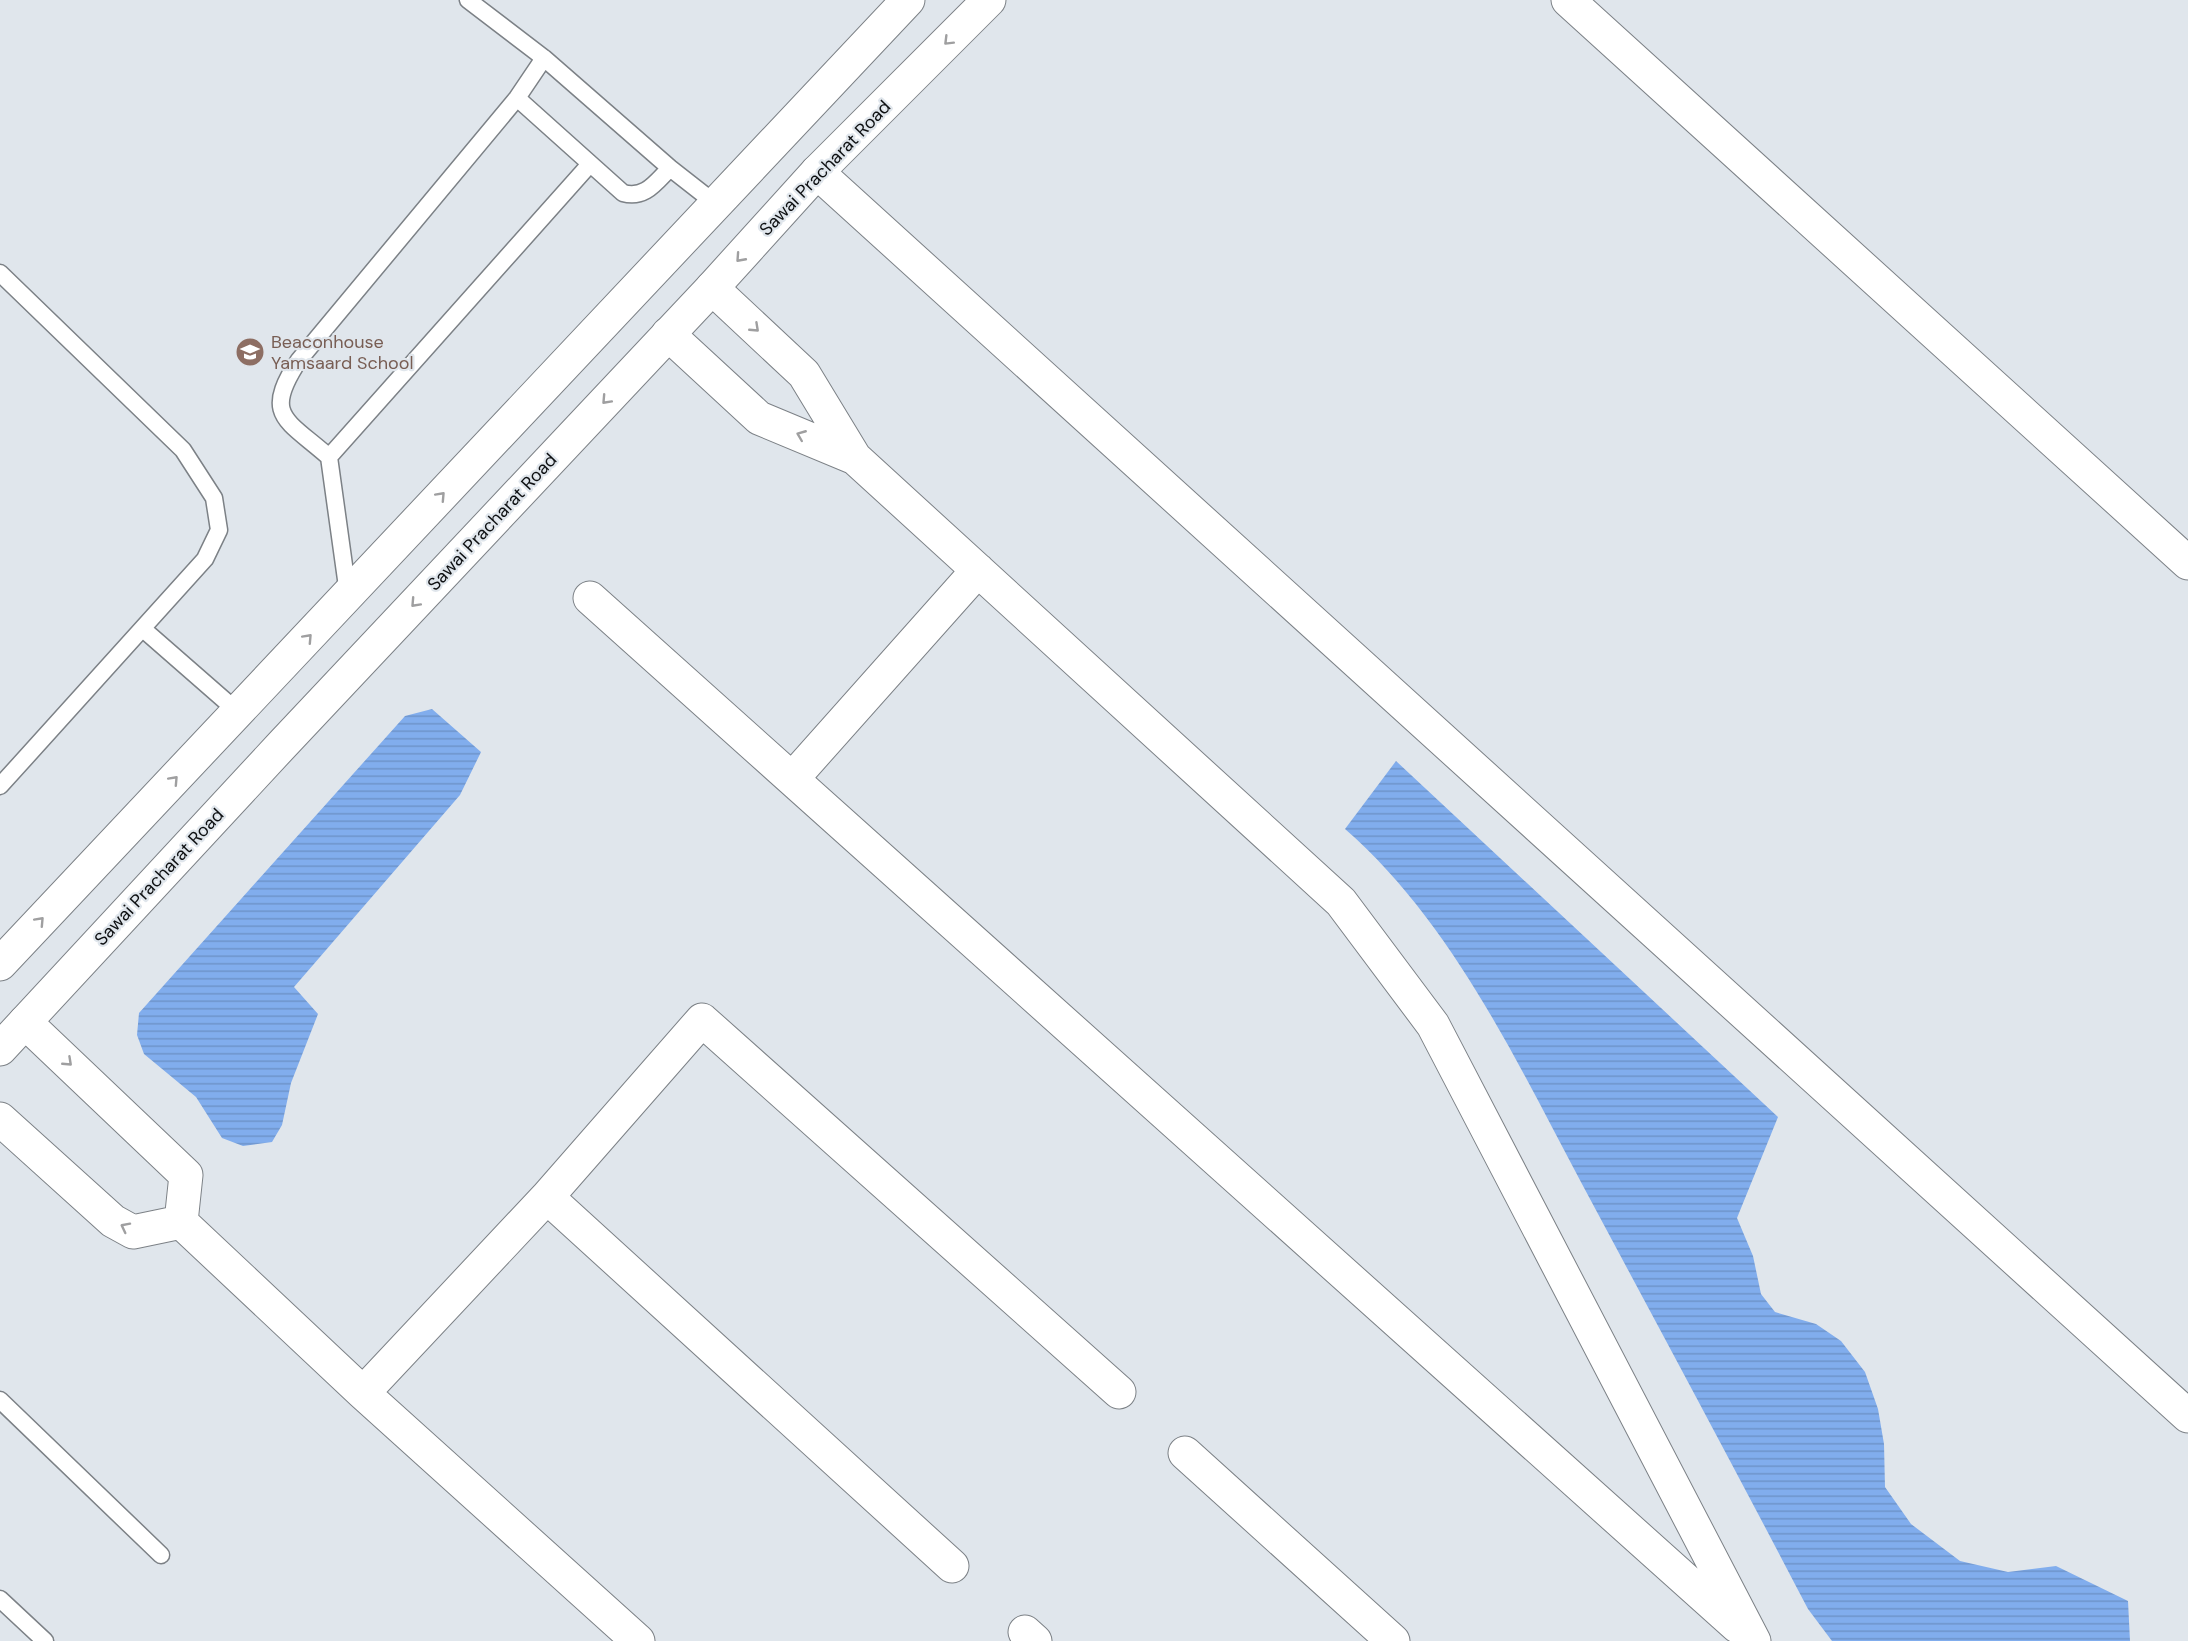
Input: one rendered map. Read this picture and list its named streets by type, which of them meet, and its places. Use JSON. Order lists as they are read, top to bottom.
{
  "streets": {
    "street": ["Sawai Pracharat Road"]
  },
  "places": {
    "school or university": ["Beaconhouse Yamsaard School"]
  }
}
